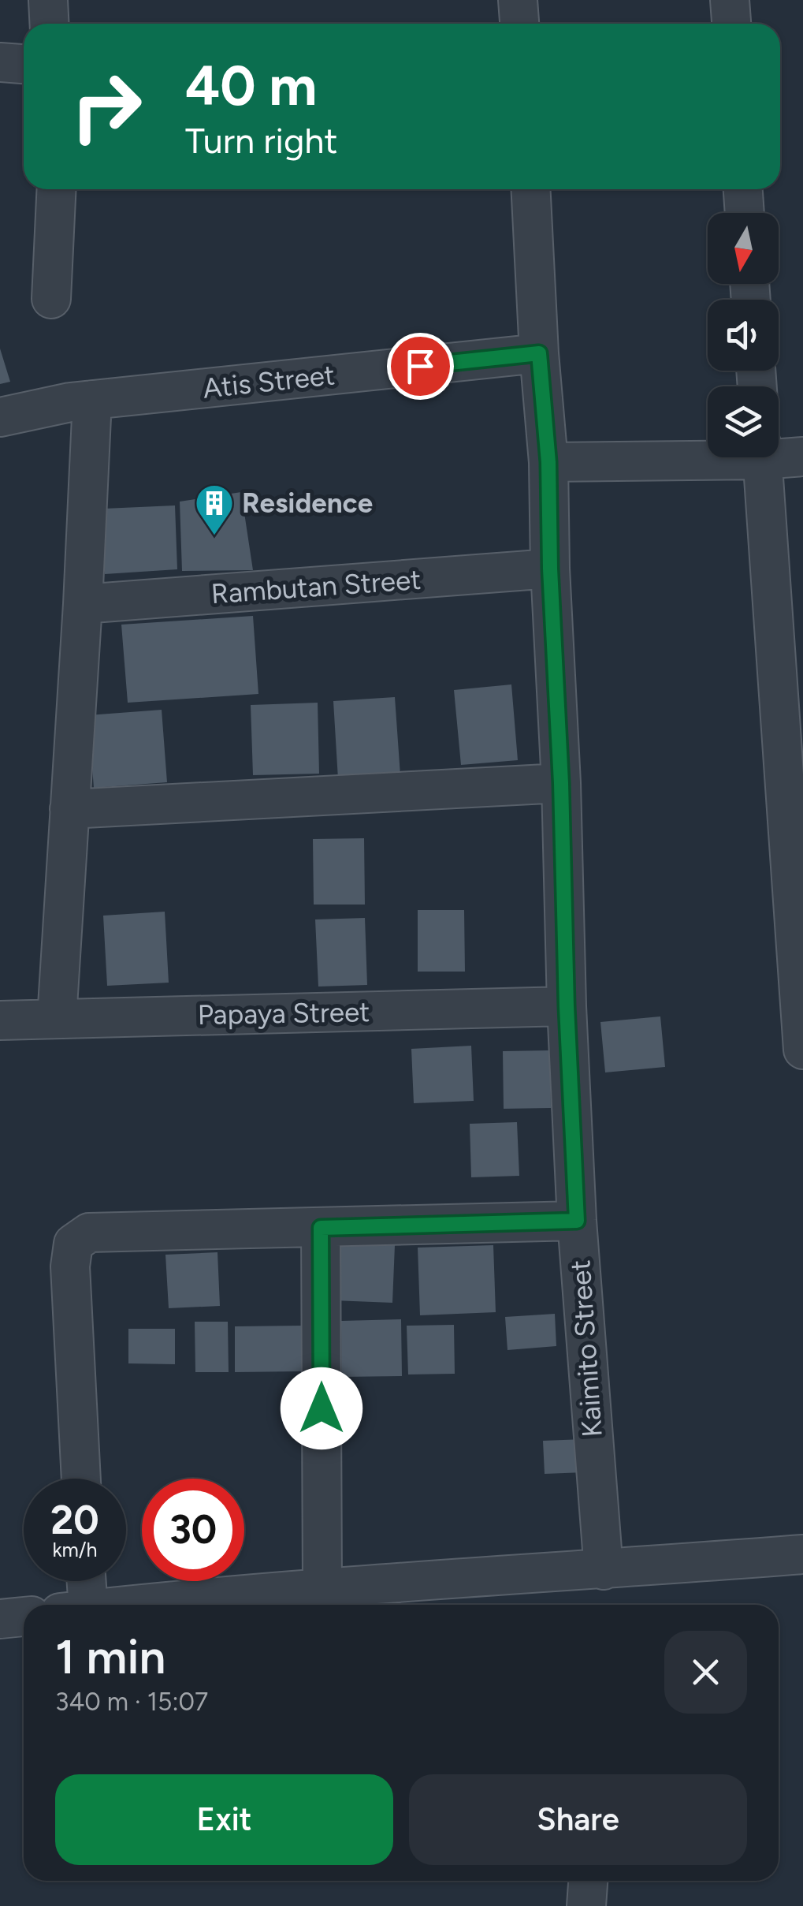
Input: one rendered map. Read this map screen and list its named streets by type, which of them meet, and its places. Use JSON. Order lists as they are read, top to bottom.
{
  "streets": {
    "street": [
      "Atis Street",
      "Rambutan Street",
      "Papaya Street",
      "Kaimito Street"
    ]
  },
  "crossings": [
    ["Atis Street", "Kaimito Street"],
    ["Rambutan Street", "Kaimito Street"],
    ["Papaya Street", "Kaimito Street"]
  ],
  "places": {
    "building": ["Residence"]
  },
  "north": "bottom",
  "page": {
    "turn": ["40 m", "Turn right"],
    "speed": "20 km/h",
    "limit": "30",
    "heading": ["1 min", "340 m · 15:07"],
    "buttons": ["Exit", "Share"]
  }
}
